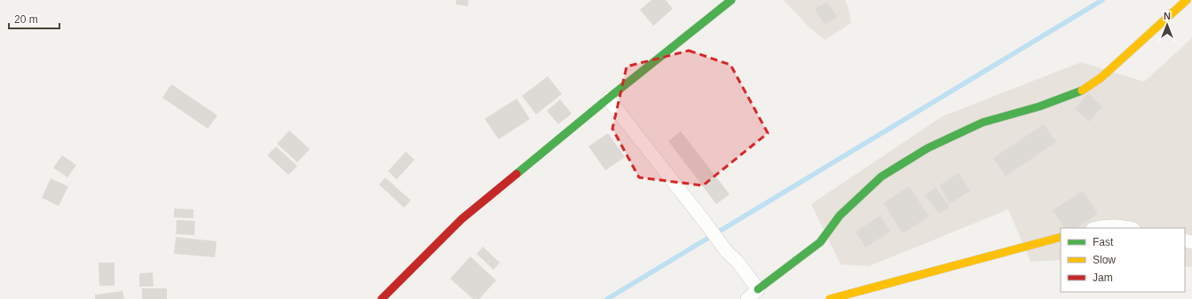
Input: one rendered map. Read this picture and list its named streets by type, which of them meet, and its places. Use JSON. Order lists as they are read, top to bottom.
{
  "legend": ["Fast", "Slow", "Jam"],
  "scale_bar": "20 m",
  "north": "top"
}
